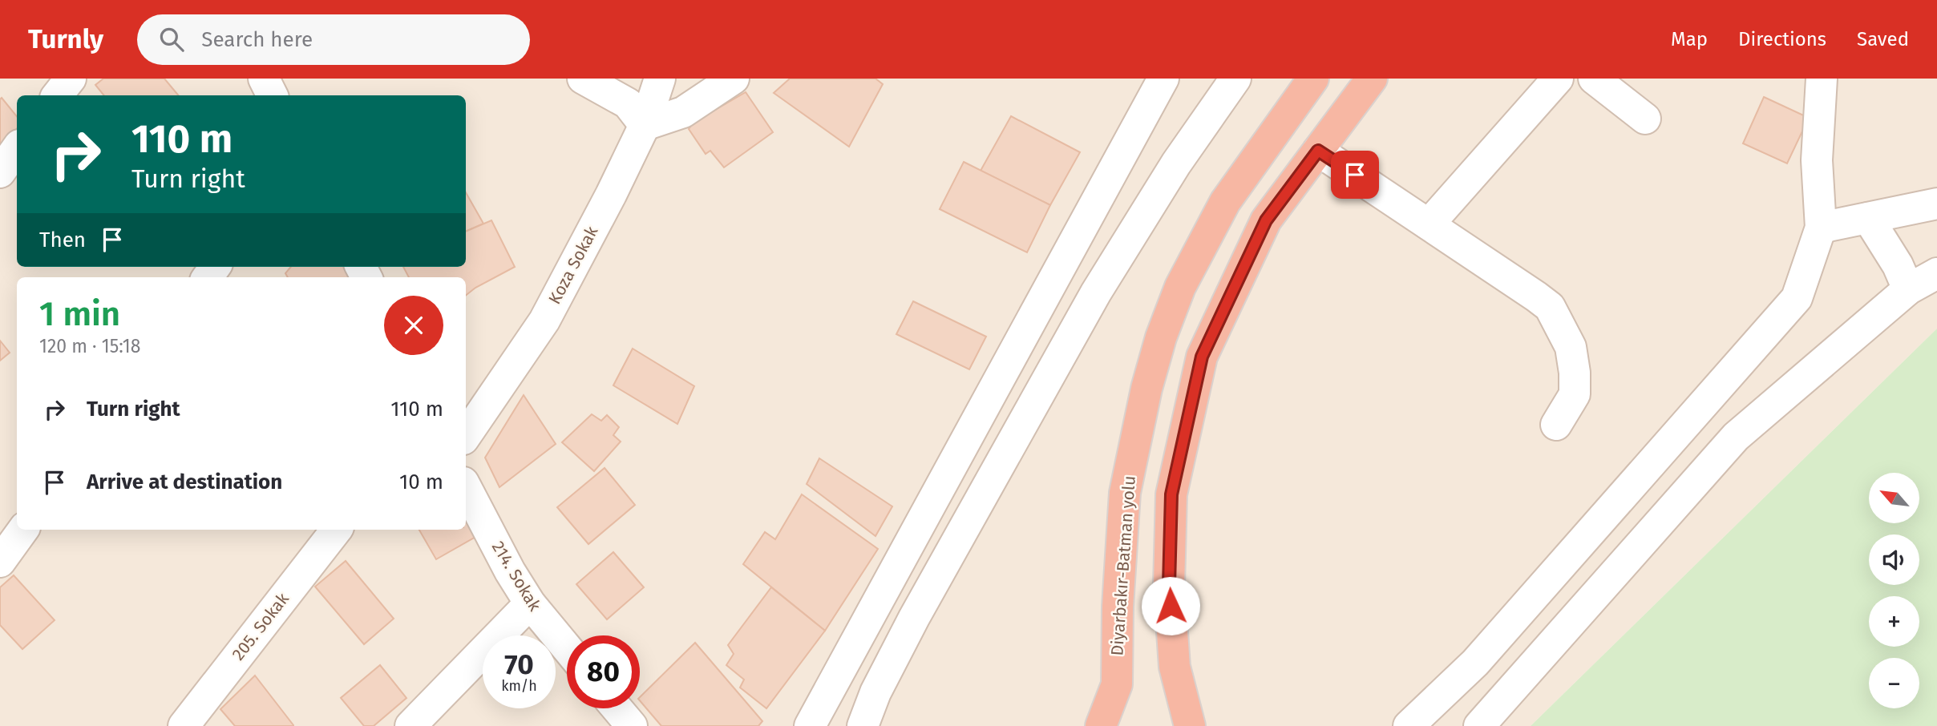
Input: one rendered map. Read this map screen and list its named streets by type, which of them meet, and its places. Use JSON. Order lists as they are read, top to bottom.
{
  "streets": {
    "highway": ["Diyarbakır-Batman yolu"],
    "street": ["Koza Sokak", "214. Sokak", "205. Sokak"]
  },
  "north": "top left",
  "page": {
    "header": "Turnly",
    "search": "Search here",
    "nav": ["Map", "Directions", "Saved"],
    "turn": ["110 m", "Turn right"],
    "then": "Then",
    "heading": ["1 min", "120 m · 15:18"],
    "list": [
      {
        "name": "Turn right",
        "value": "110 m"
      },
      {
        "name": "Arrive at destination",
        "value": "10 m"
      }
    ],
    "map_buttons": ["+", "−"],
    "speed": "70 km/h",
    "limit": "80"
  }
}
